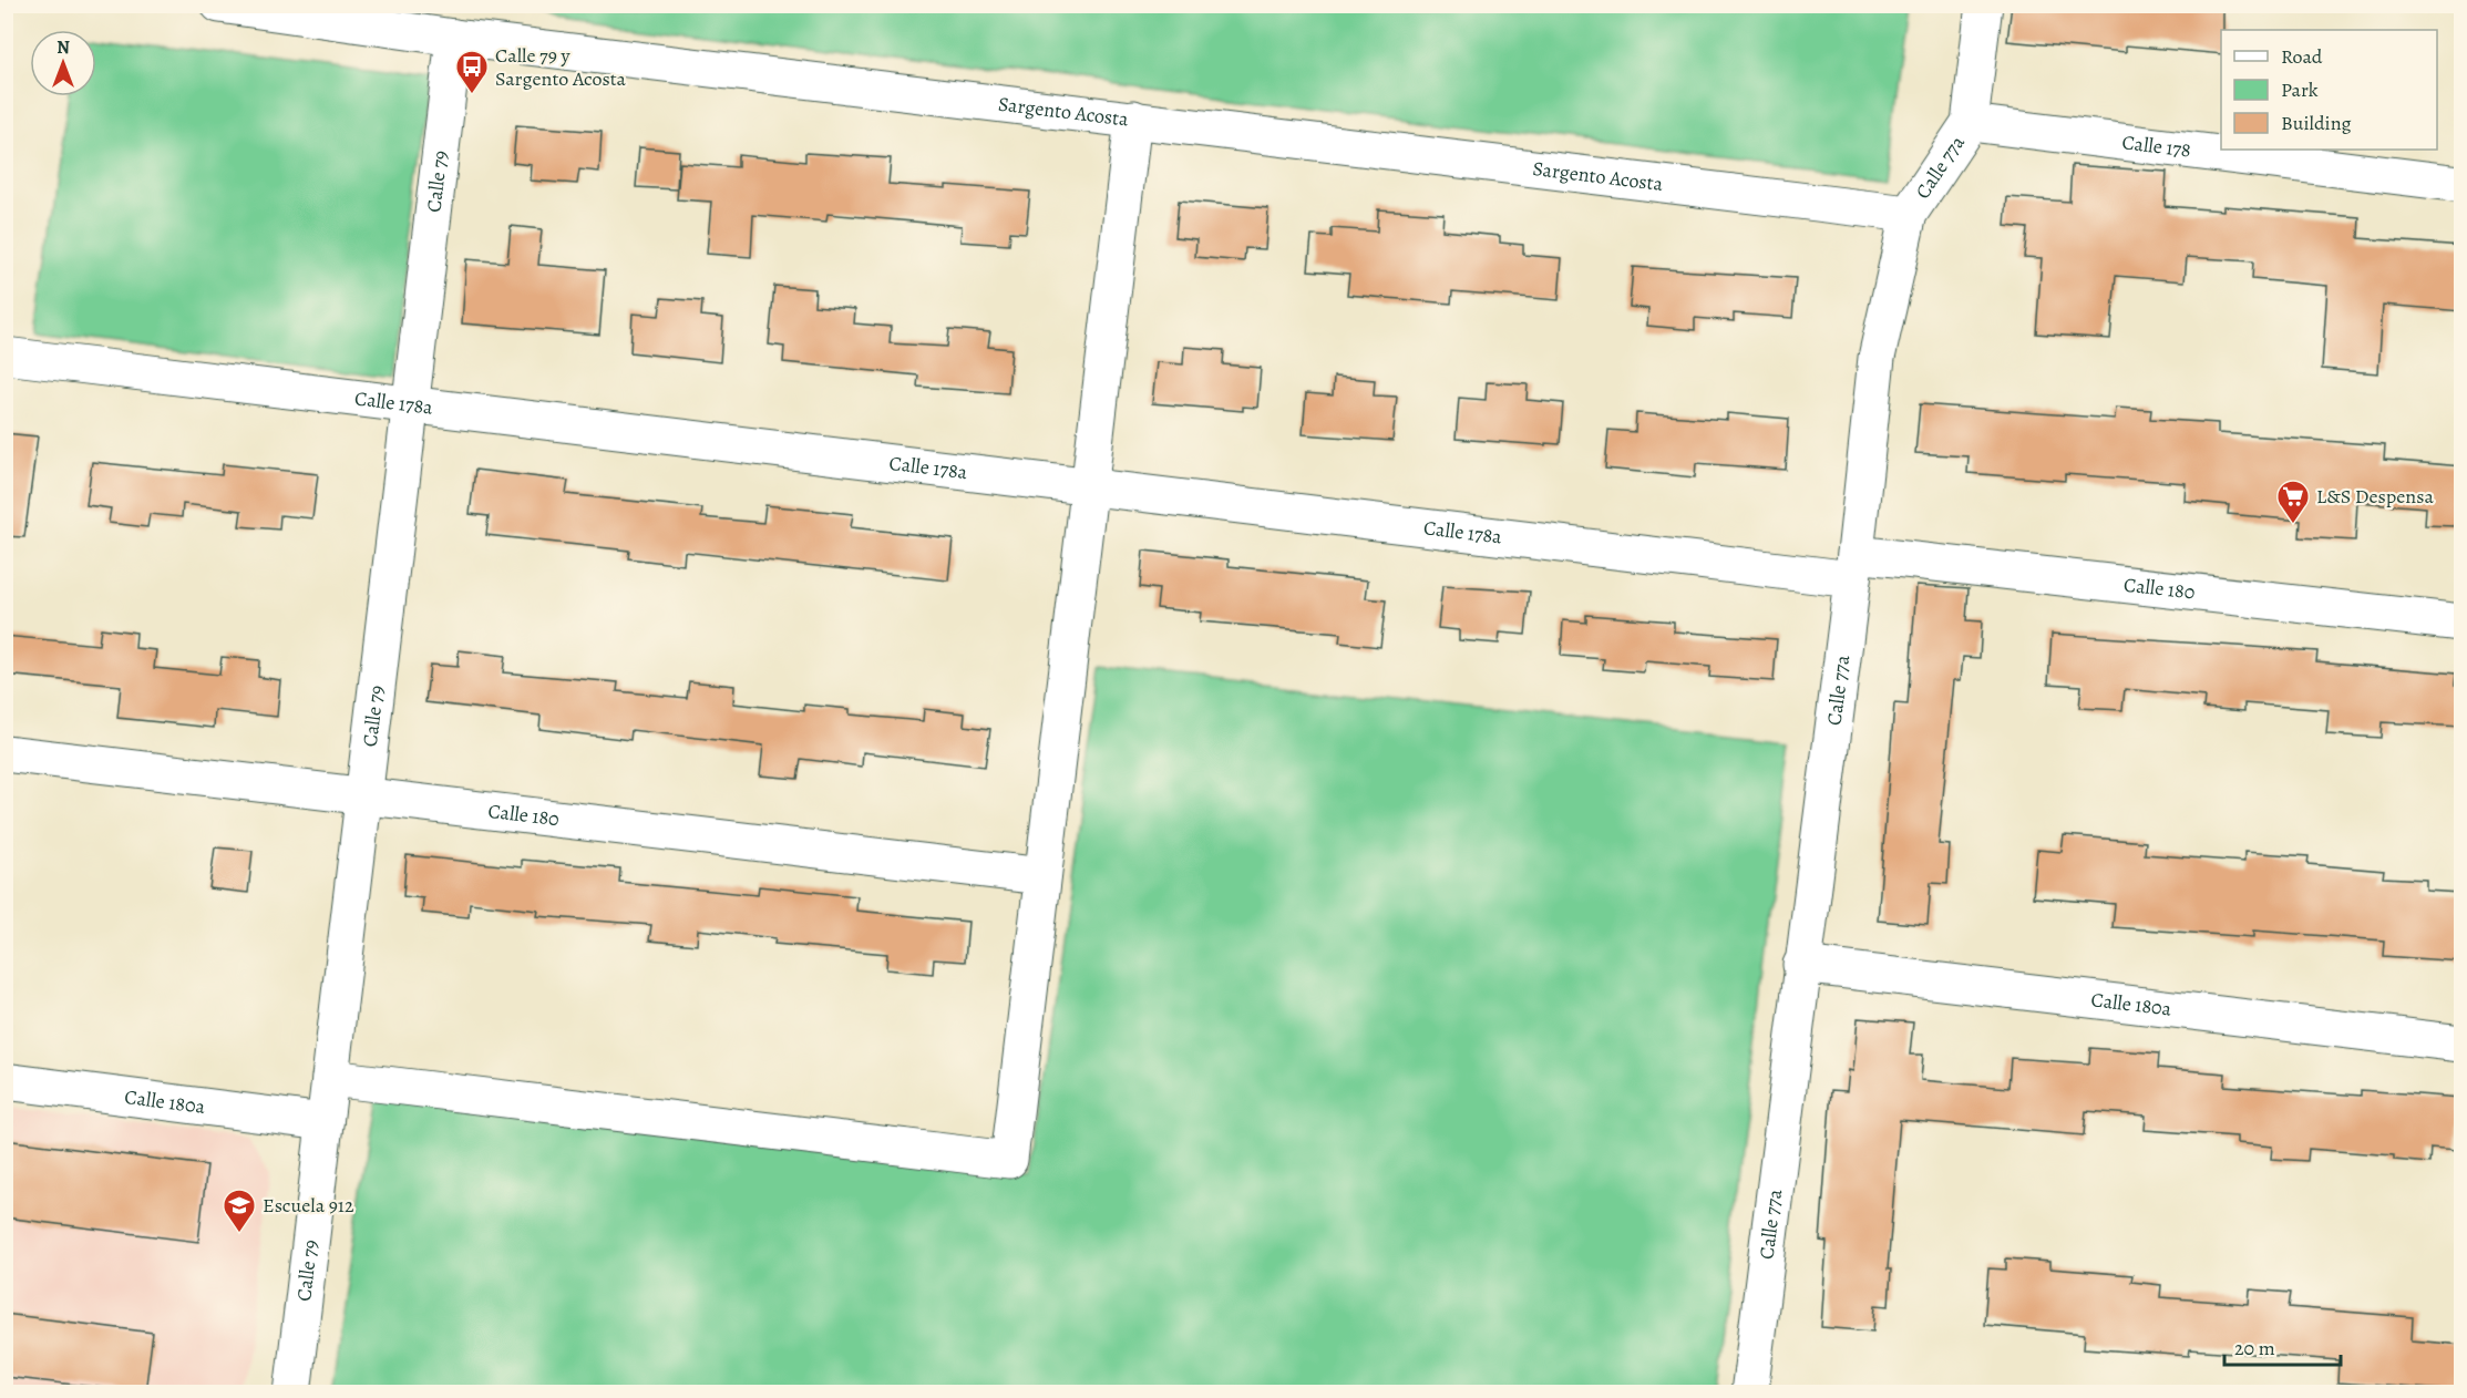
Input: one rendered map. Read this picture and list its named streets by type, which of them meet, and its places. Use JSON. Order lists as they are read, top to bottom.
{
  "streets": {
    "street": [
      "Sargento Acosta",
      "Calle 178",
      "Calle 77a",
      "Calle 79",
      "Calle 178a",
      "Calle 180",
      "Calle 180a"
    ]
  },
  "crossings": [
    ["Sargento Acosta", "Calle 77a"],
    ["Sargento Acosta", "Calle 79"],
    ["Calle 178", "Calle 77a"],
    ["Calle 77a", "Calle 178a"],
    ["Calle 77a", "Calle 180"],
    ["Calle 77a", "Calle 180a"],
    ["Calle 79", "Calle 178a"],
    ["Calle 79", "Calle 180"],
    ["Calle 79", "Calle 180a"],
    ["Calle 178a", "Calle 180"]
  ],
  "places": {
    "bus stop": ["Calle 79 y Sargento Acosta"],
    "supermarket": ["L&S Despensa"],
    "school or university": ["Escuela 912"]
  },
  "legend": ["Road", "Park", "Building"],
  "scale_bar": "20 m",
  "north": "top"
}
